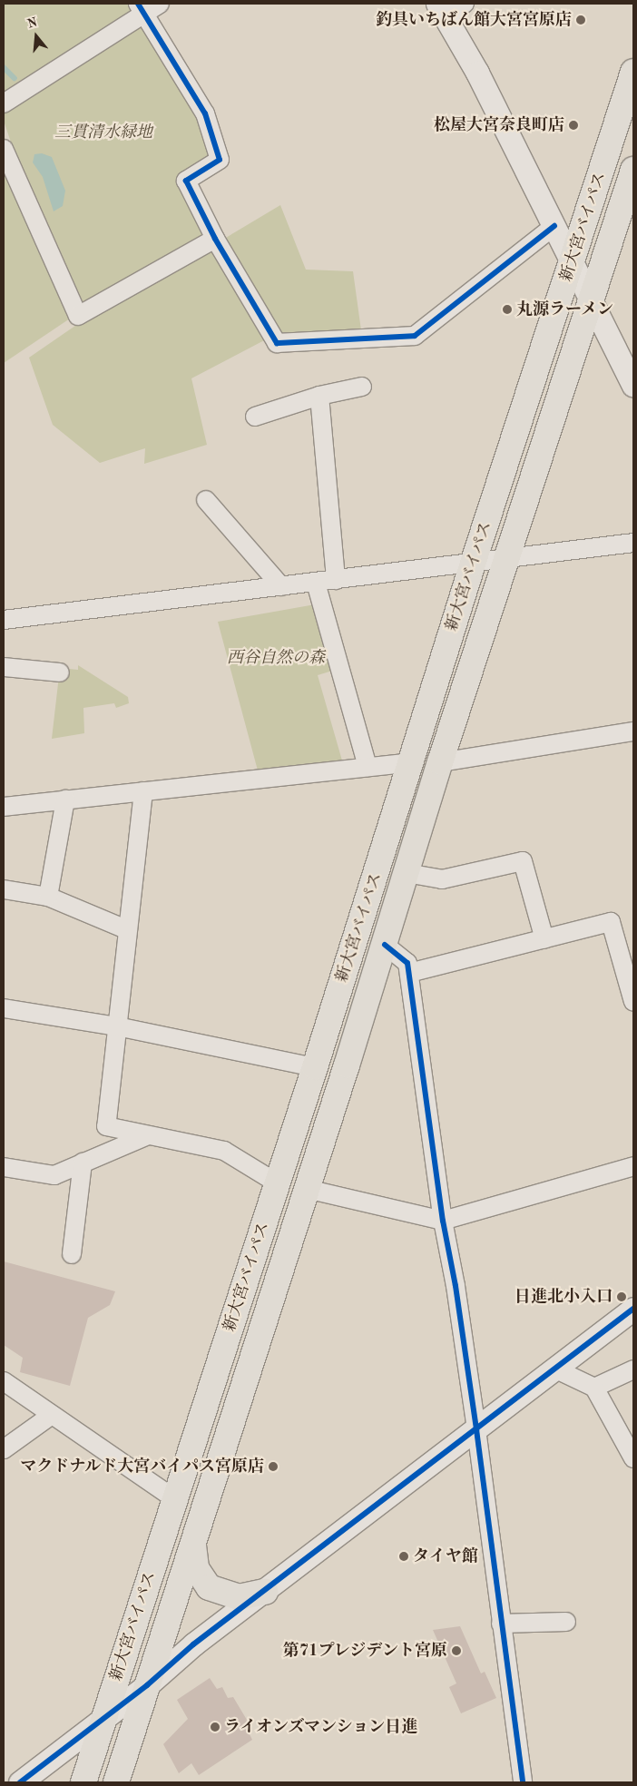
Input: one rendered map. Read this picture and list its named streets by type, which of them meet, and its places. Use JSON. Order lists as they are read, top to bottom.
{
  "streets": {
    "highway": ["新大宮バイパス"]
  },
  "parks": ["三貫清水緑地", "西谷自然の森"],
  "places": [
    "釣具いちばん館大宮宮原店",
    "松屋大宮奈良町店",
    "丸源ラーメン",
    "日進北小入口",
    "マクドナルド大宮バイパス宮原店",
    "タイヤ館",
    "第71プレジデント宮原",
    "ライオンズマンション日進"
  ],
  "north": "top"
}
